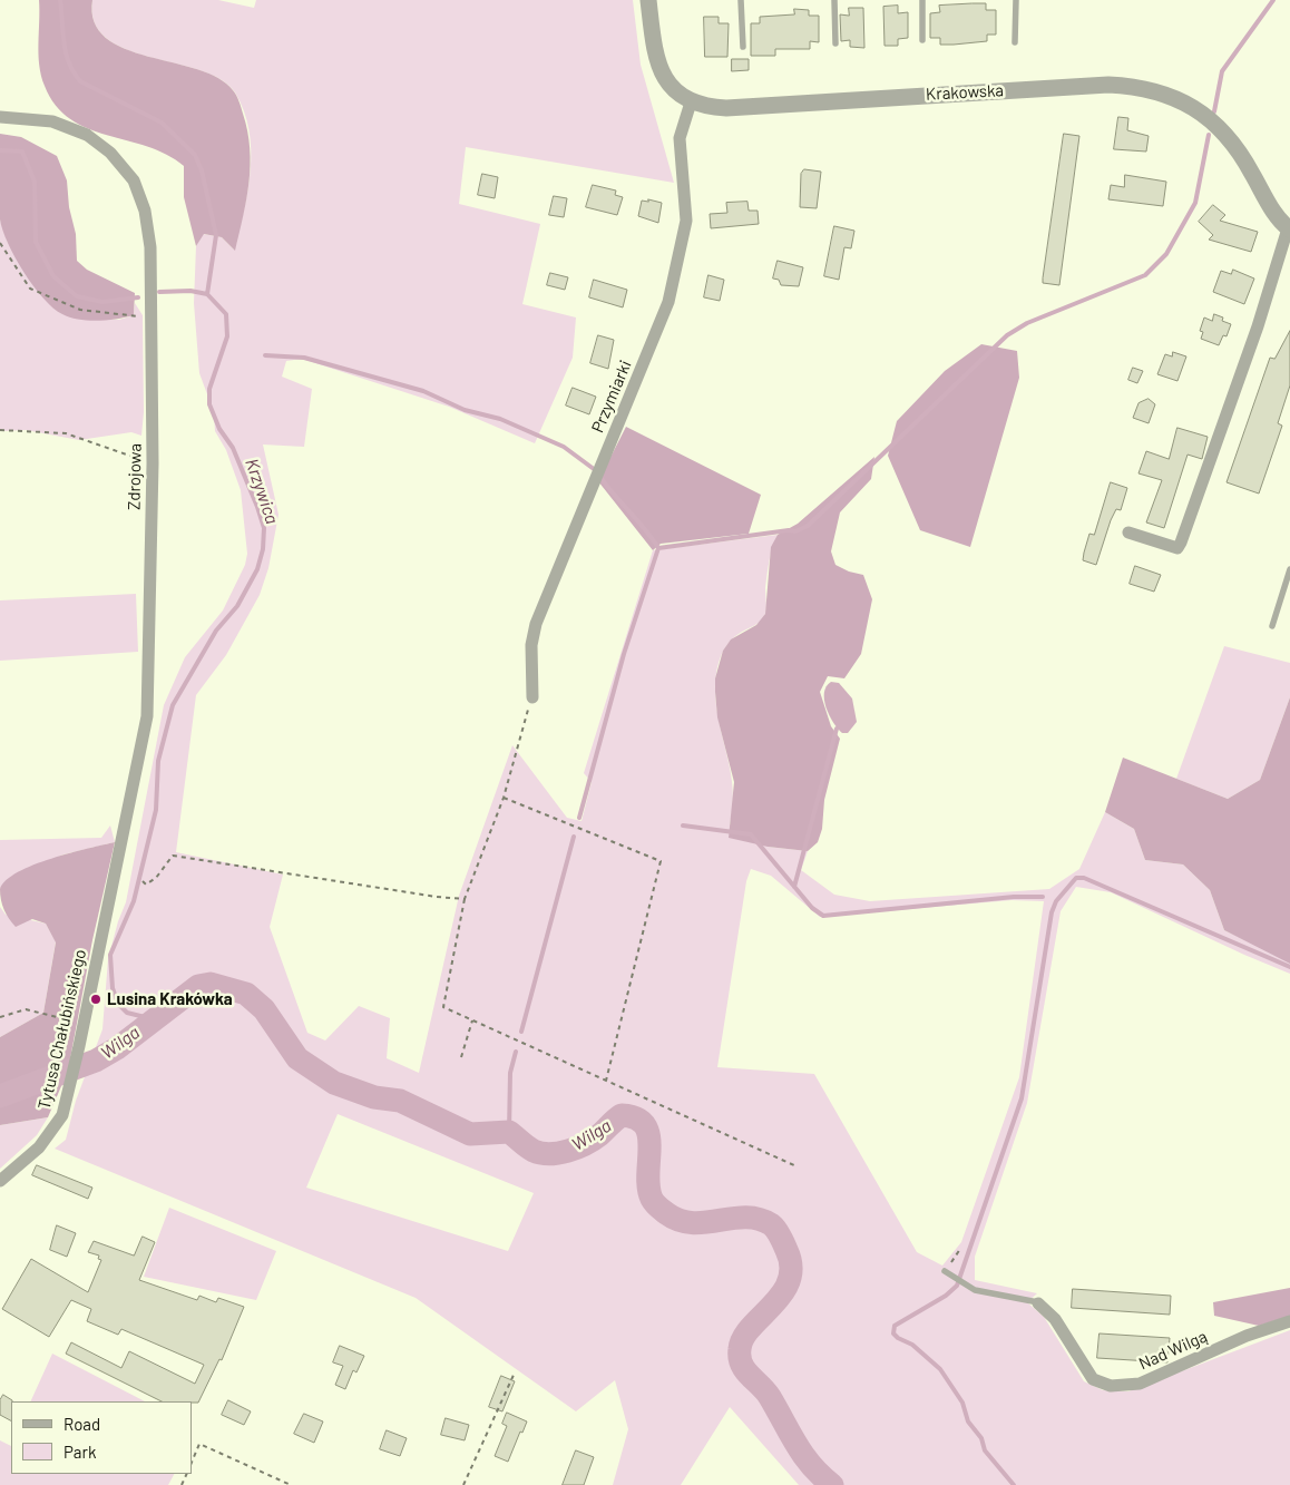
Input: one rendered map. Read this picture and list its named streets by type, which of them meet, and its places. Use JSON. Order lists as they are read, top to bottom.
{
  "streets": {
    "street": [
      "Krakowska",
      "Przymiarki",
      "Zdrojowa",
      "Tytusa Chałubińskiego",
      "Nad Wilgą"
    ]
  },
  "crossings": [
    ["Krakowska", "Przymiarki"],
    ["Zdrojowa", "Tytusa Chałubińskiego"]
  ],
  "water": ["Krzywica", "Wilga"],
  "places": ["Lusina Krakówka"],
  "legend": ["Road", "Park"]
}
